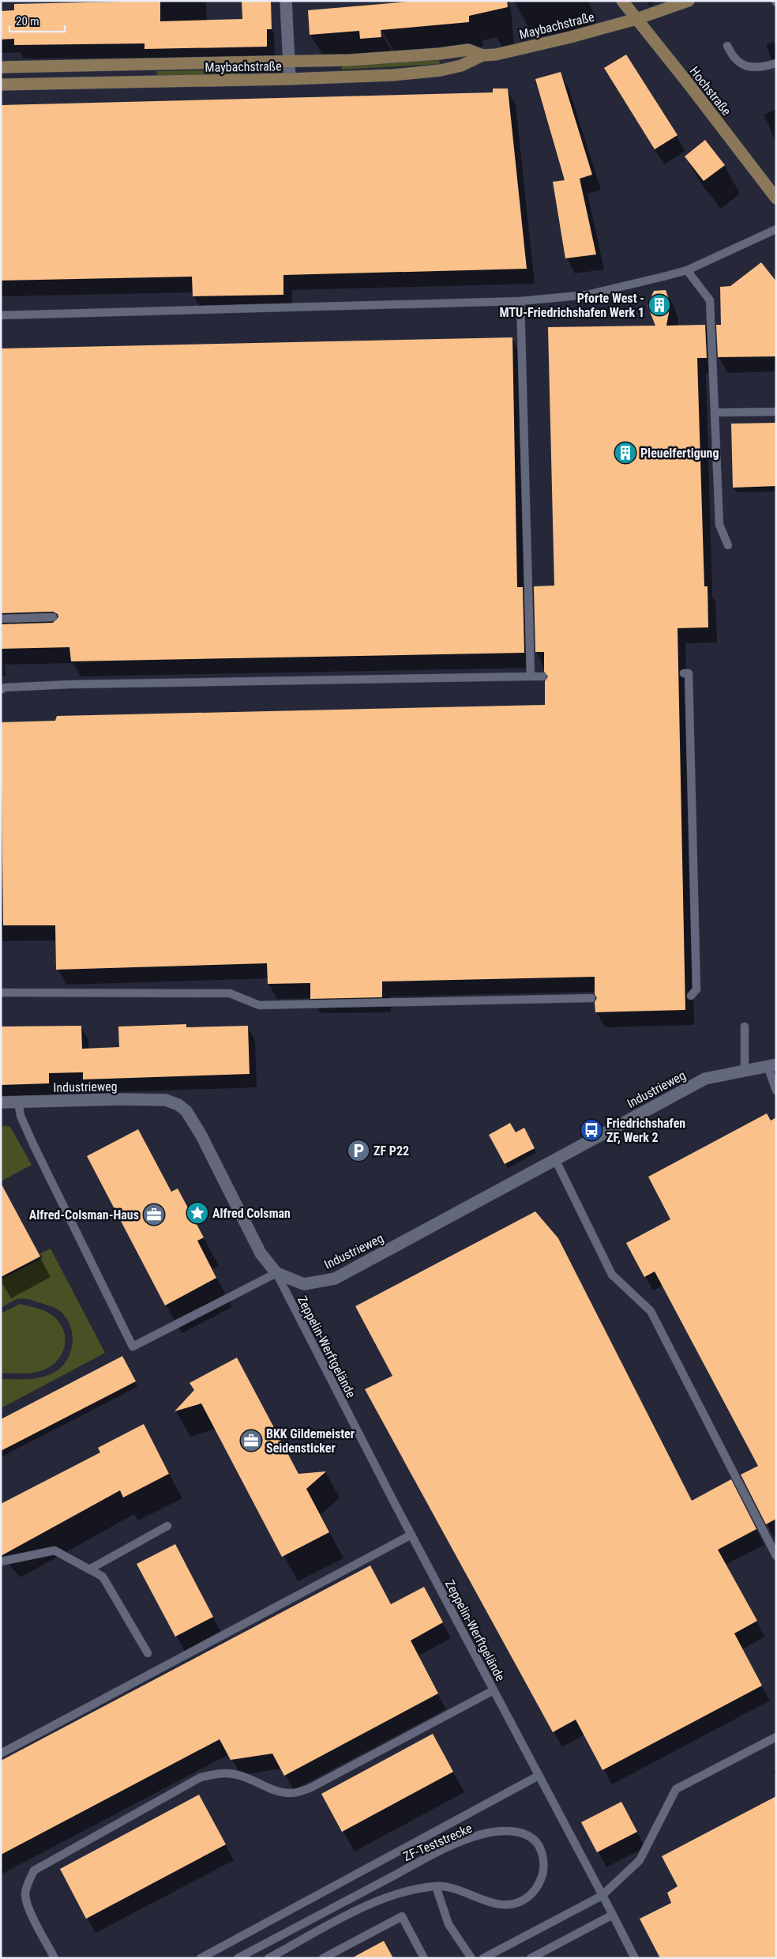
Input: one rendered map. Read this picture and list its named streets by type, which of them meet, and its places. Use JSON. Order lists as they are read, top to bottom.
{
  "streets": {
    "main road": ["Maybachstraße", "Hochstraße"],
    "street": ["Industrieweg"],
    "lane": ["Zeppelin-Werftgelände", "ZF-Teststrecke"]
  },
  "crossings": [
    ["Maybachstraße", "Hochstraße"],
    ["Industrieweg", "Zeppelin-Werftgelände"]
  ],
  "places": {
    "building": ["Pforte West - MTU-Friedrichshafen Werk 1", "Pleuelfertigung"],
    "bus stop": ["Friedrichshafen ZF, Werk 2"],
    "parking": ["ZF P22"],
    "place": ["Alfred Colsman"],
    "office": ["Alfred-Colsman-Haus", "BKK Gildemeister Seidensticker"]
  },
  "scale_bar": "20 m"
}
